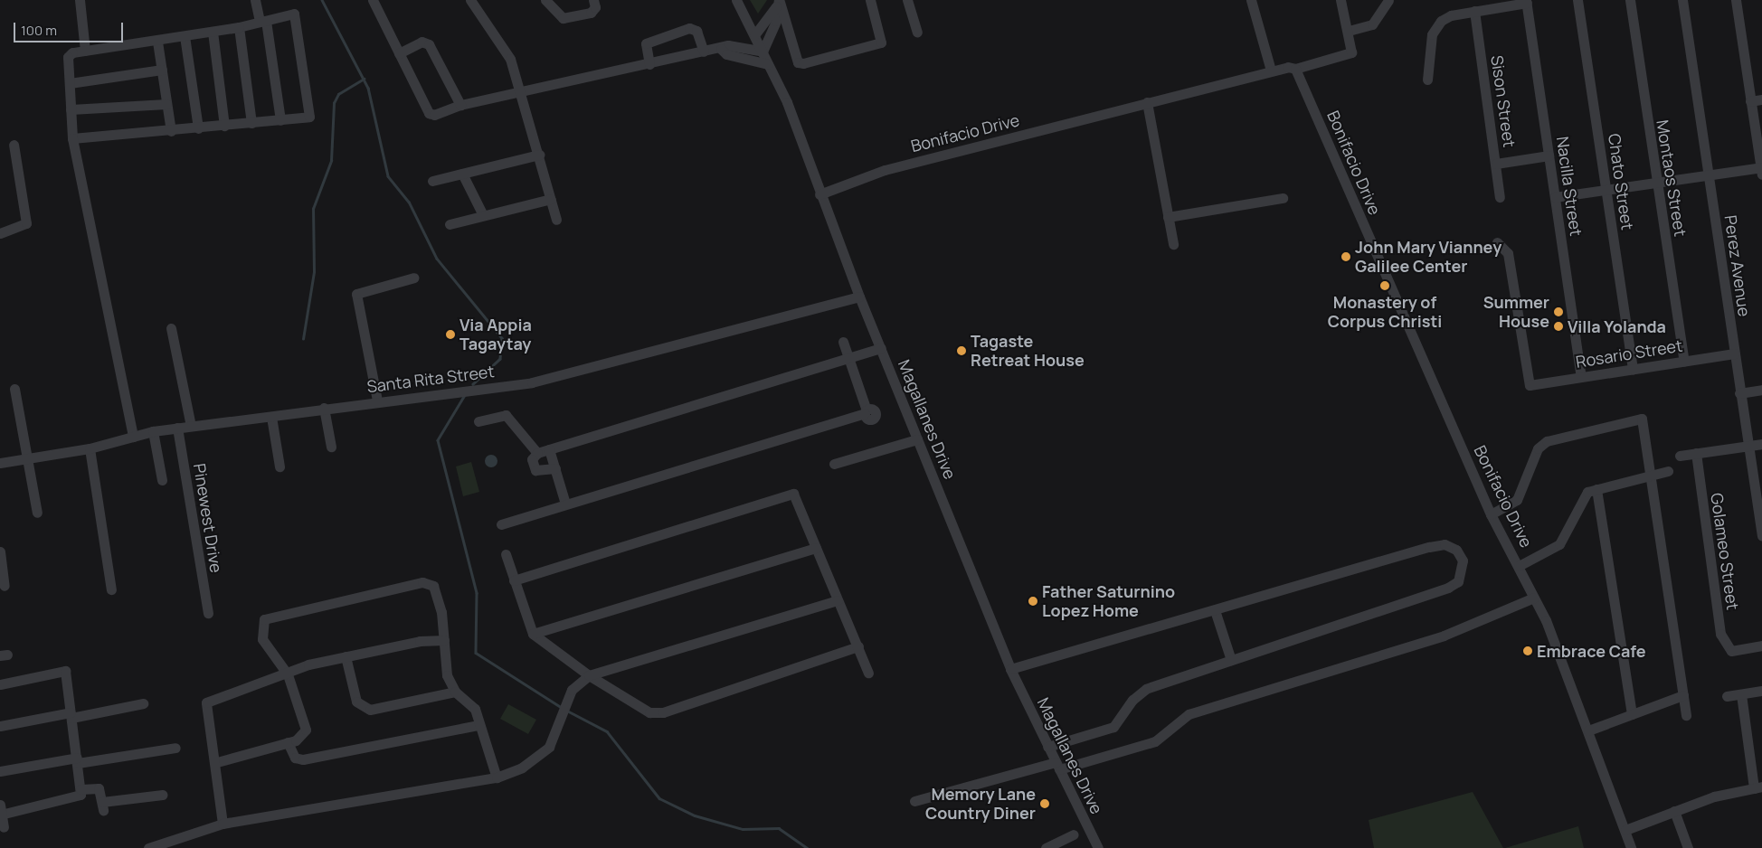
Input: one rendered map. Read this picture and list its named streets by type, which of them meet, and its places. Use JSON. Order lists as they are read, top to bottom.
{
  "streets": {
    "street": [
      "Sison Street",
      "Bonifacio Drive",
      "Montaos Street",
      "Chato Street",
      "Nacilla Street",
      "Perez Avenue",
      "Rosario Street",
      "Santa Rita Street",
      "Magallanes Drive",
      "Pinewest Drive",
      "Golameo Street"
    ]
  },
  "crossings": [
    ["Bonifacio Drive", "Magallanes Drive"],
    ["Montaos Street", "Rosario Street"],
    ["Chato Street", "Rosario Street"],
    ["Nacilla Street", "Rosario Street"],
    ["Perez Avenue", "Rosario Street"],
    ["Santa Rita Street", "Magallanes Drive"],
    ["Santa Rita Street", "Pinewest Drive"]
  ],
  "places": [
    "John Mary Vianney Galilee Center",
    "Monastery of Corpus Christi",
    "Summer House",
    "Villa Yolanda",
    "Via Appia Tagaytay",
    "Tagaste Retreat House",
    "Father Saturnino Lopez Home",
    "Embrace Cafe",
    "Memory Lane Country Diner"
  ],
  "scale_bar": "100 m"
}
